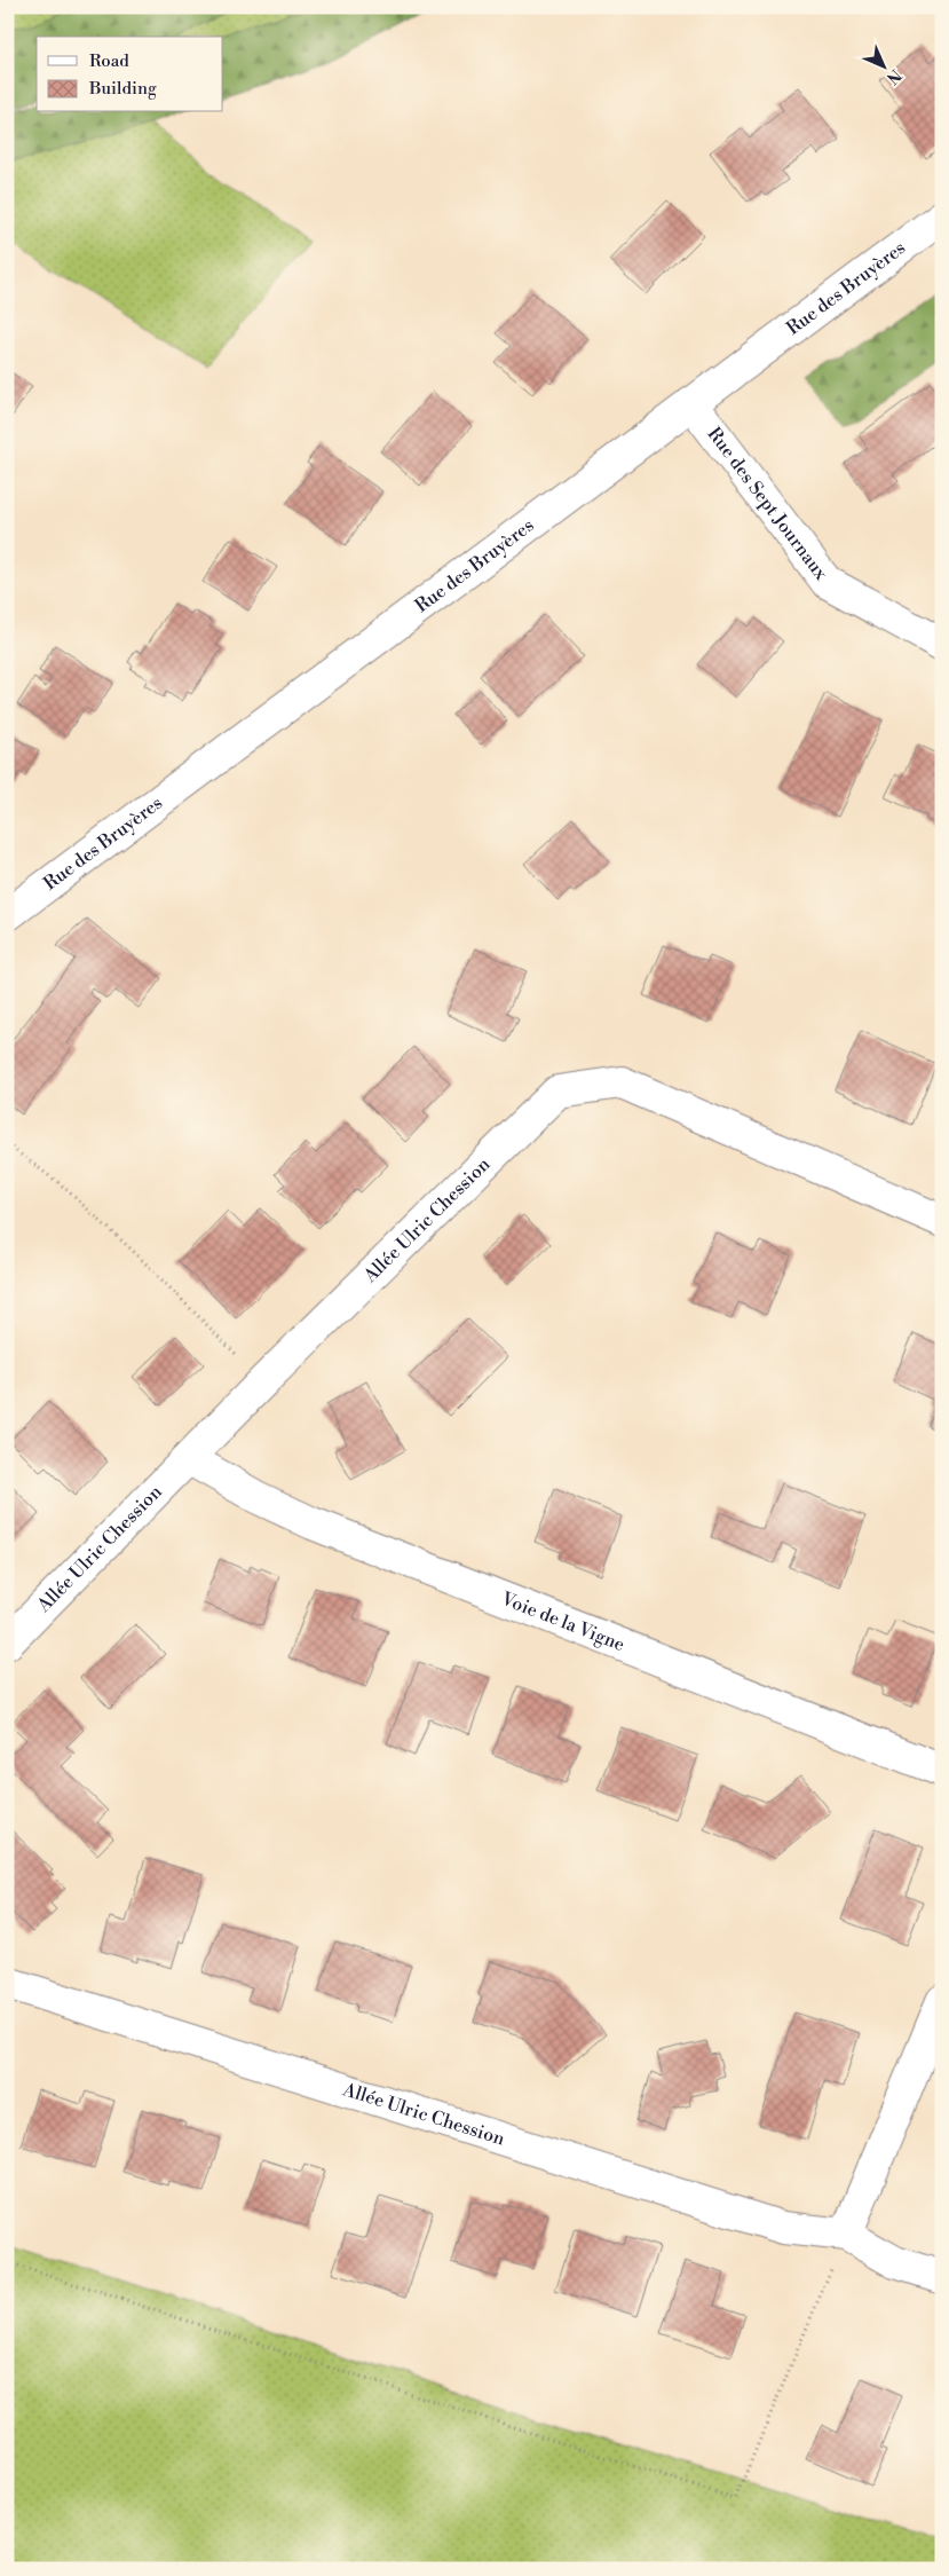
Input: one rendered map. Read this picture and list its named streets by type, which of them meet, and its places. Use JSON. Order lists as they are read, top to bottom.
{
  "streets": {
    "street": [
      "Rue des Bruyères",
      "Rue des Sept Journaux",
      "Allée Ulric Chession",
      "Voie de la Vigne"
    ]
  },
  "crossings": [
    ["Rue des Bruyères", "Rue des Sept Journaux"],
    ["Allée Ulric Chession", "Voie de la Vigne"]
  ],
  "legend": ["Road", "Building"],
  "north": "bottom right"
}
